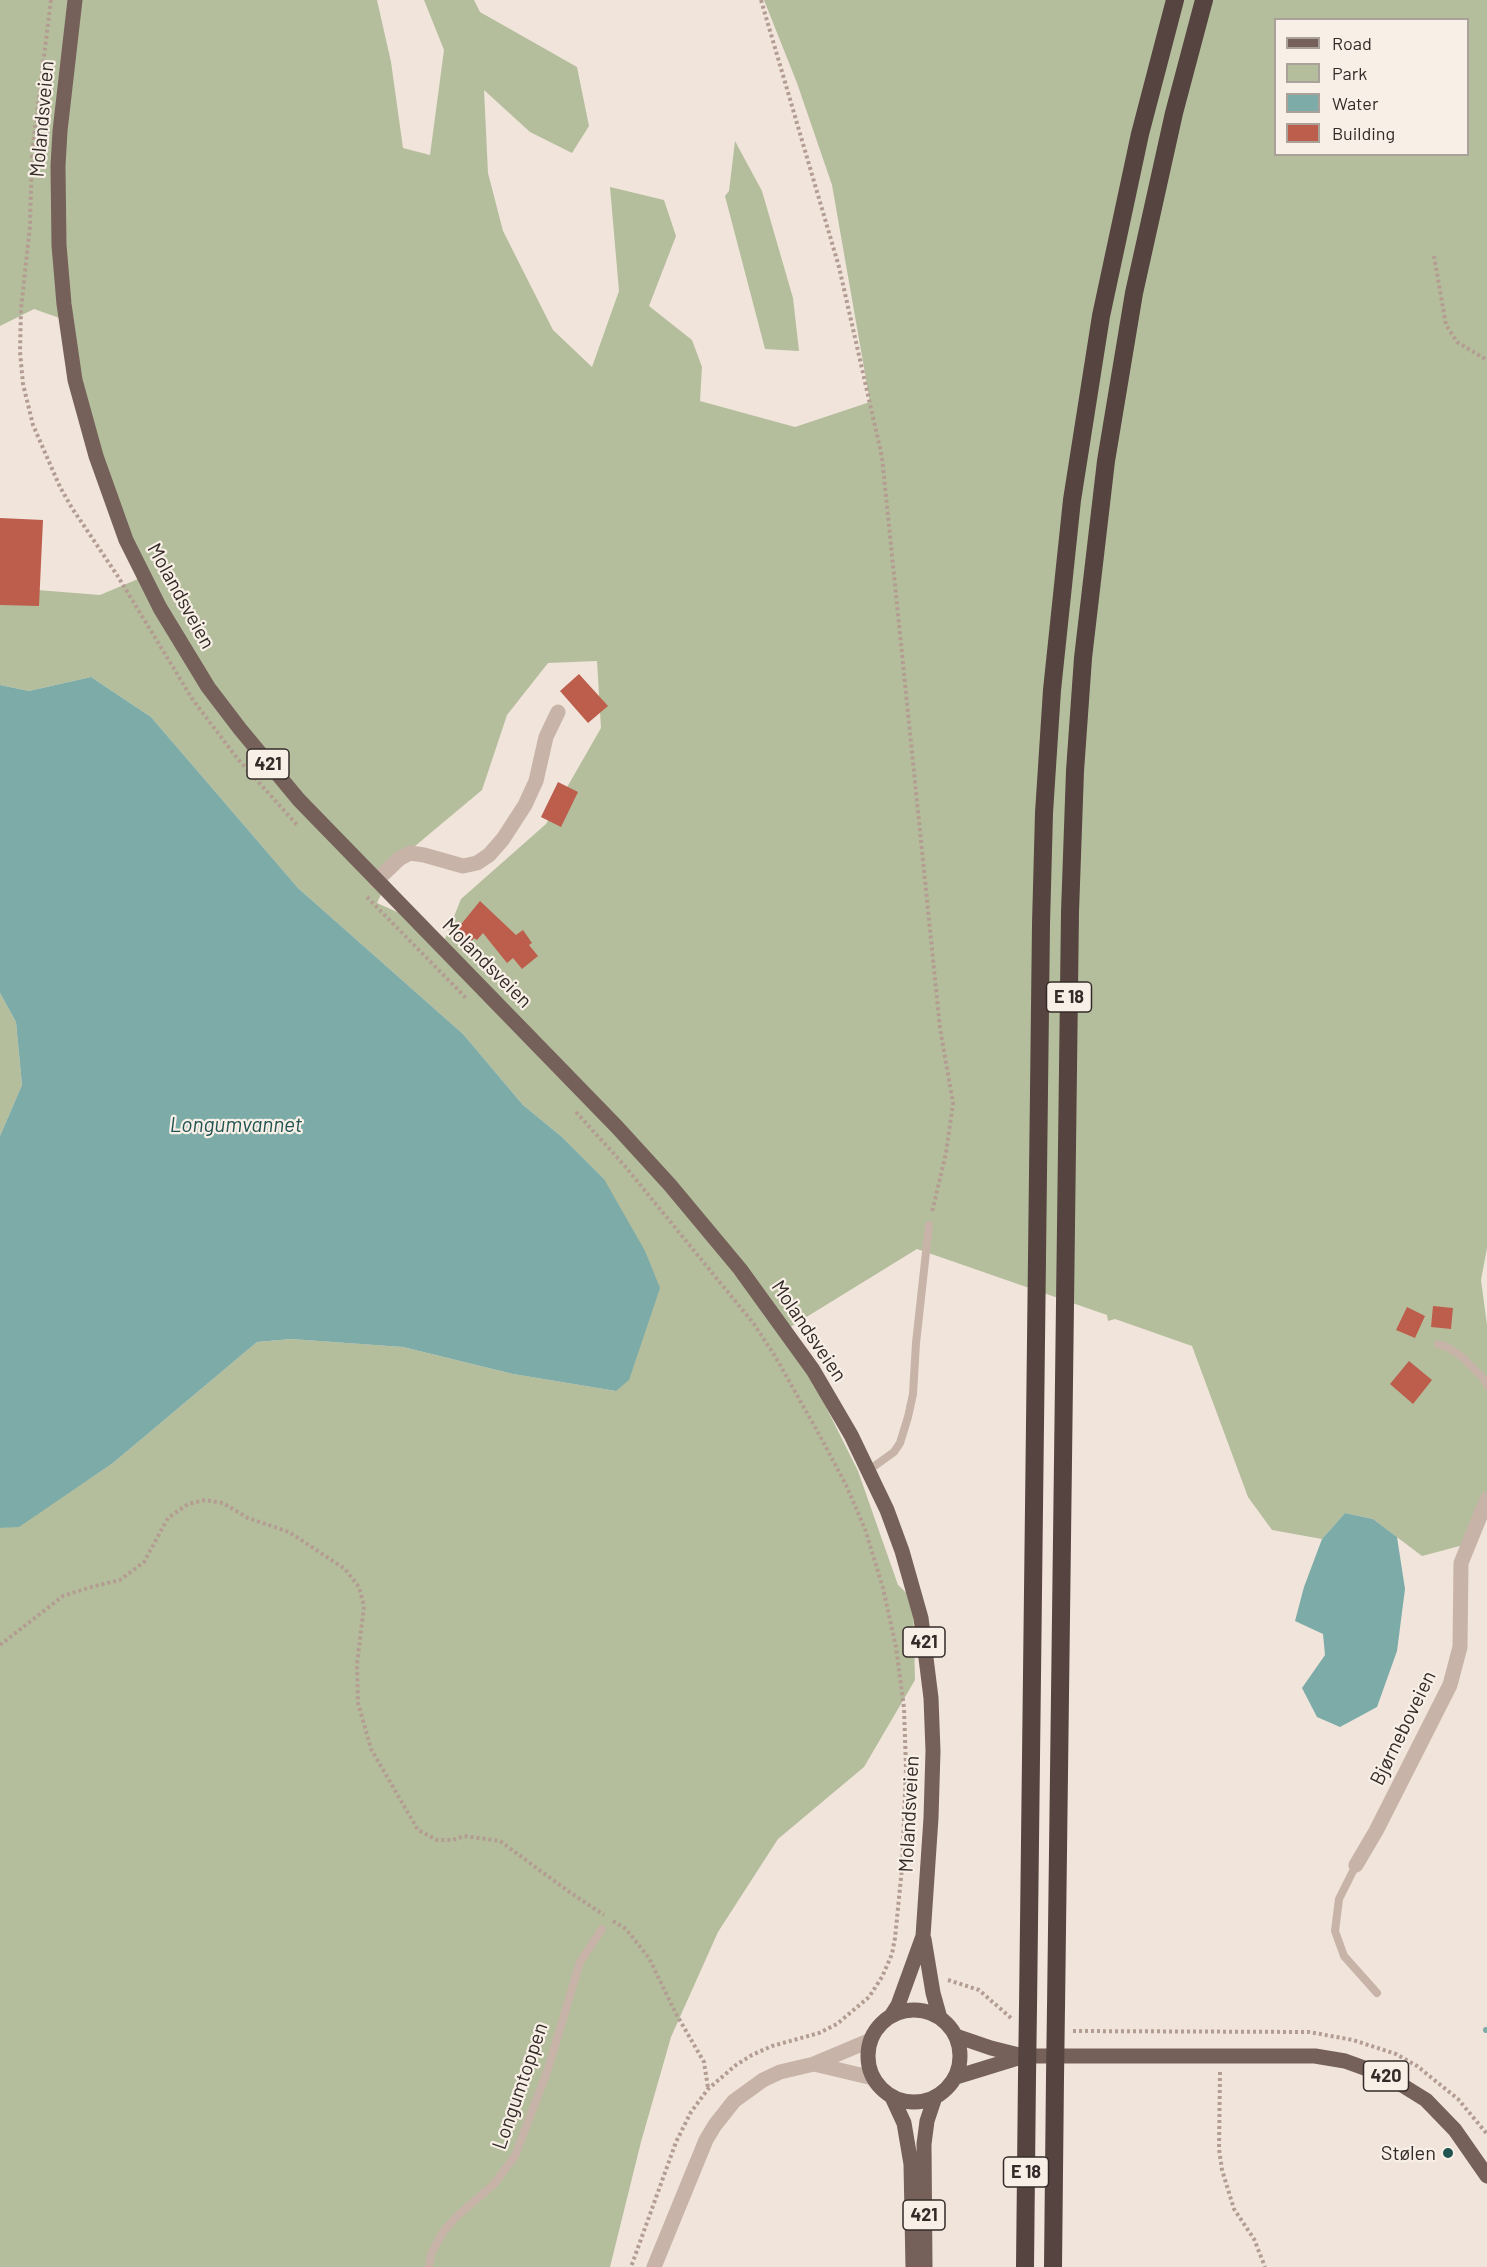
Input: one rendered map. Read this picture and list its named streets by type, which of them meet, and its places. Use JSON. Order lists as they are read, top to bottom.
{
  "streets": {
    "highway": ["E 18"],
    "main road": ["Molandsveien", "421", "420"],
    "street": ["Bjørneboveien"],
    "lane": ["Longumtoppen"]
  },
  "crossings": [
    ["Molandsveien", "421"],
    ["Molandsveien", "420"],
    ["421", "420"]
  ],
  "water": ["Longumvannet"],
  "places": ["Stølen"],
  "legend": [
    "Road",
    "Park",
    "Water",
    "Building"
  ]
}
